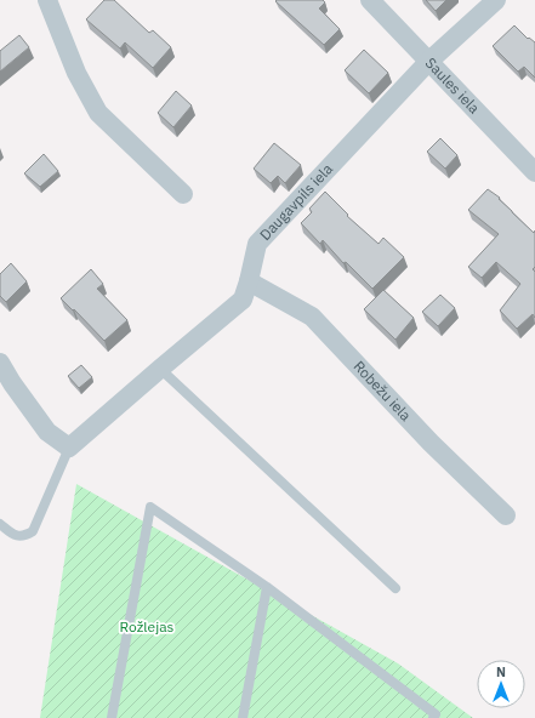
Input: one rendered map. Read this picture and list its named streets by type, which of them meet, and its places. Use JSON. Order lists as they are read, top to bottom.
{
  "streets": {
    "street": ["Saules iela", "Daugavpils iela", "Robežu iela"]
  },
  "crossings": [
    ["Saules iela", "Daugavpils iela"],
    ["Daugavpils iela", "Robežu iela"]
  ],
  "parks": ["Rožlejas"],
  "north": "top"
}
